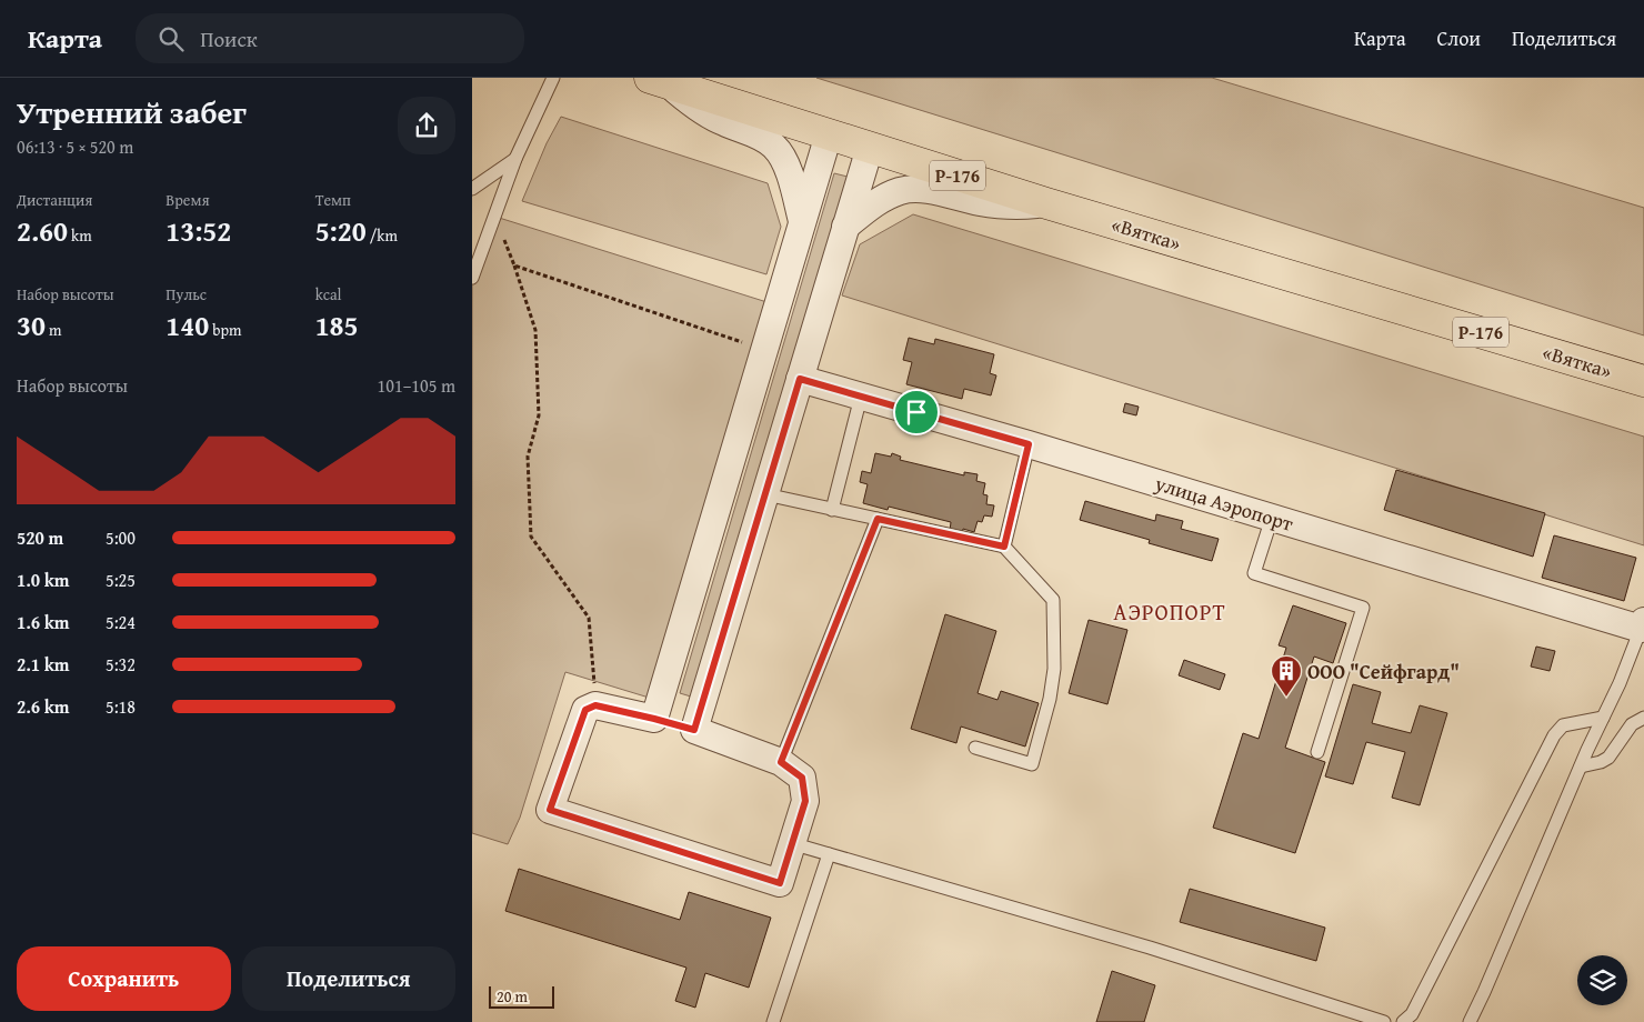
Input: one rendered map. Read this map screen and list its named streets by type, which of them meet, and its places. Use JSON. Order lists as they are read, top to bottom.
{
  "streets": {
    "main road": ["Р-176", "«Вятка»"],
    "street": ["улица Аэропорт"]
  },
  "districts": ["АЭРОПОРТ"],
  "places": {
    "building": ["ООО \"Сейфгард\""]
  },
  "scale_bar": "20 m",
  "page": {
    "header": "Карта",
    "search": "Поиск",
    "nav": ["Карта", "Слои", "Поделиться"],
    "heading": ["Утренний забег", "06:13 · 5 × 520 m"],
    "stats": [
      ["Дистанция", "2.60 km"],
      ["Время", "13:52"],
      ["Темп", "5:20 /km"],
      ["Набор высоты", "30 m"],
      ["Пульс", "140 bpm"],
      ["kcal", "185"]
    ],
    "chart": ["Набор высоты", "101–105 m"],
    "list": [
      {
        "name": "520 m",
        "note": "5:00"
      },
      {
        "name": "1.0 km",
        "note": "5:25"
      },
      {
        "name": "1.6 km",
        "note": "5:24"
      },
      {
        "name": "2.1 km",
        "note": "5:32"
      },
      {
        "name": "2.6 km",
        "note": "5:18"
      }
    ],
    "buttons": ["Сохранить", "Поделиться"],
    "scale": "20 m"
  }
}
